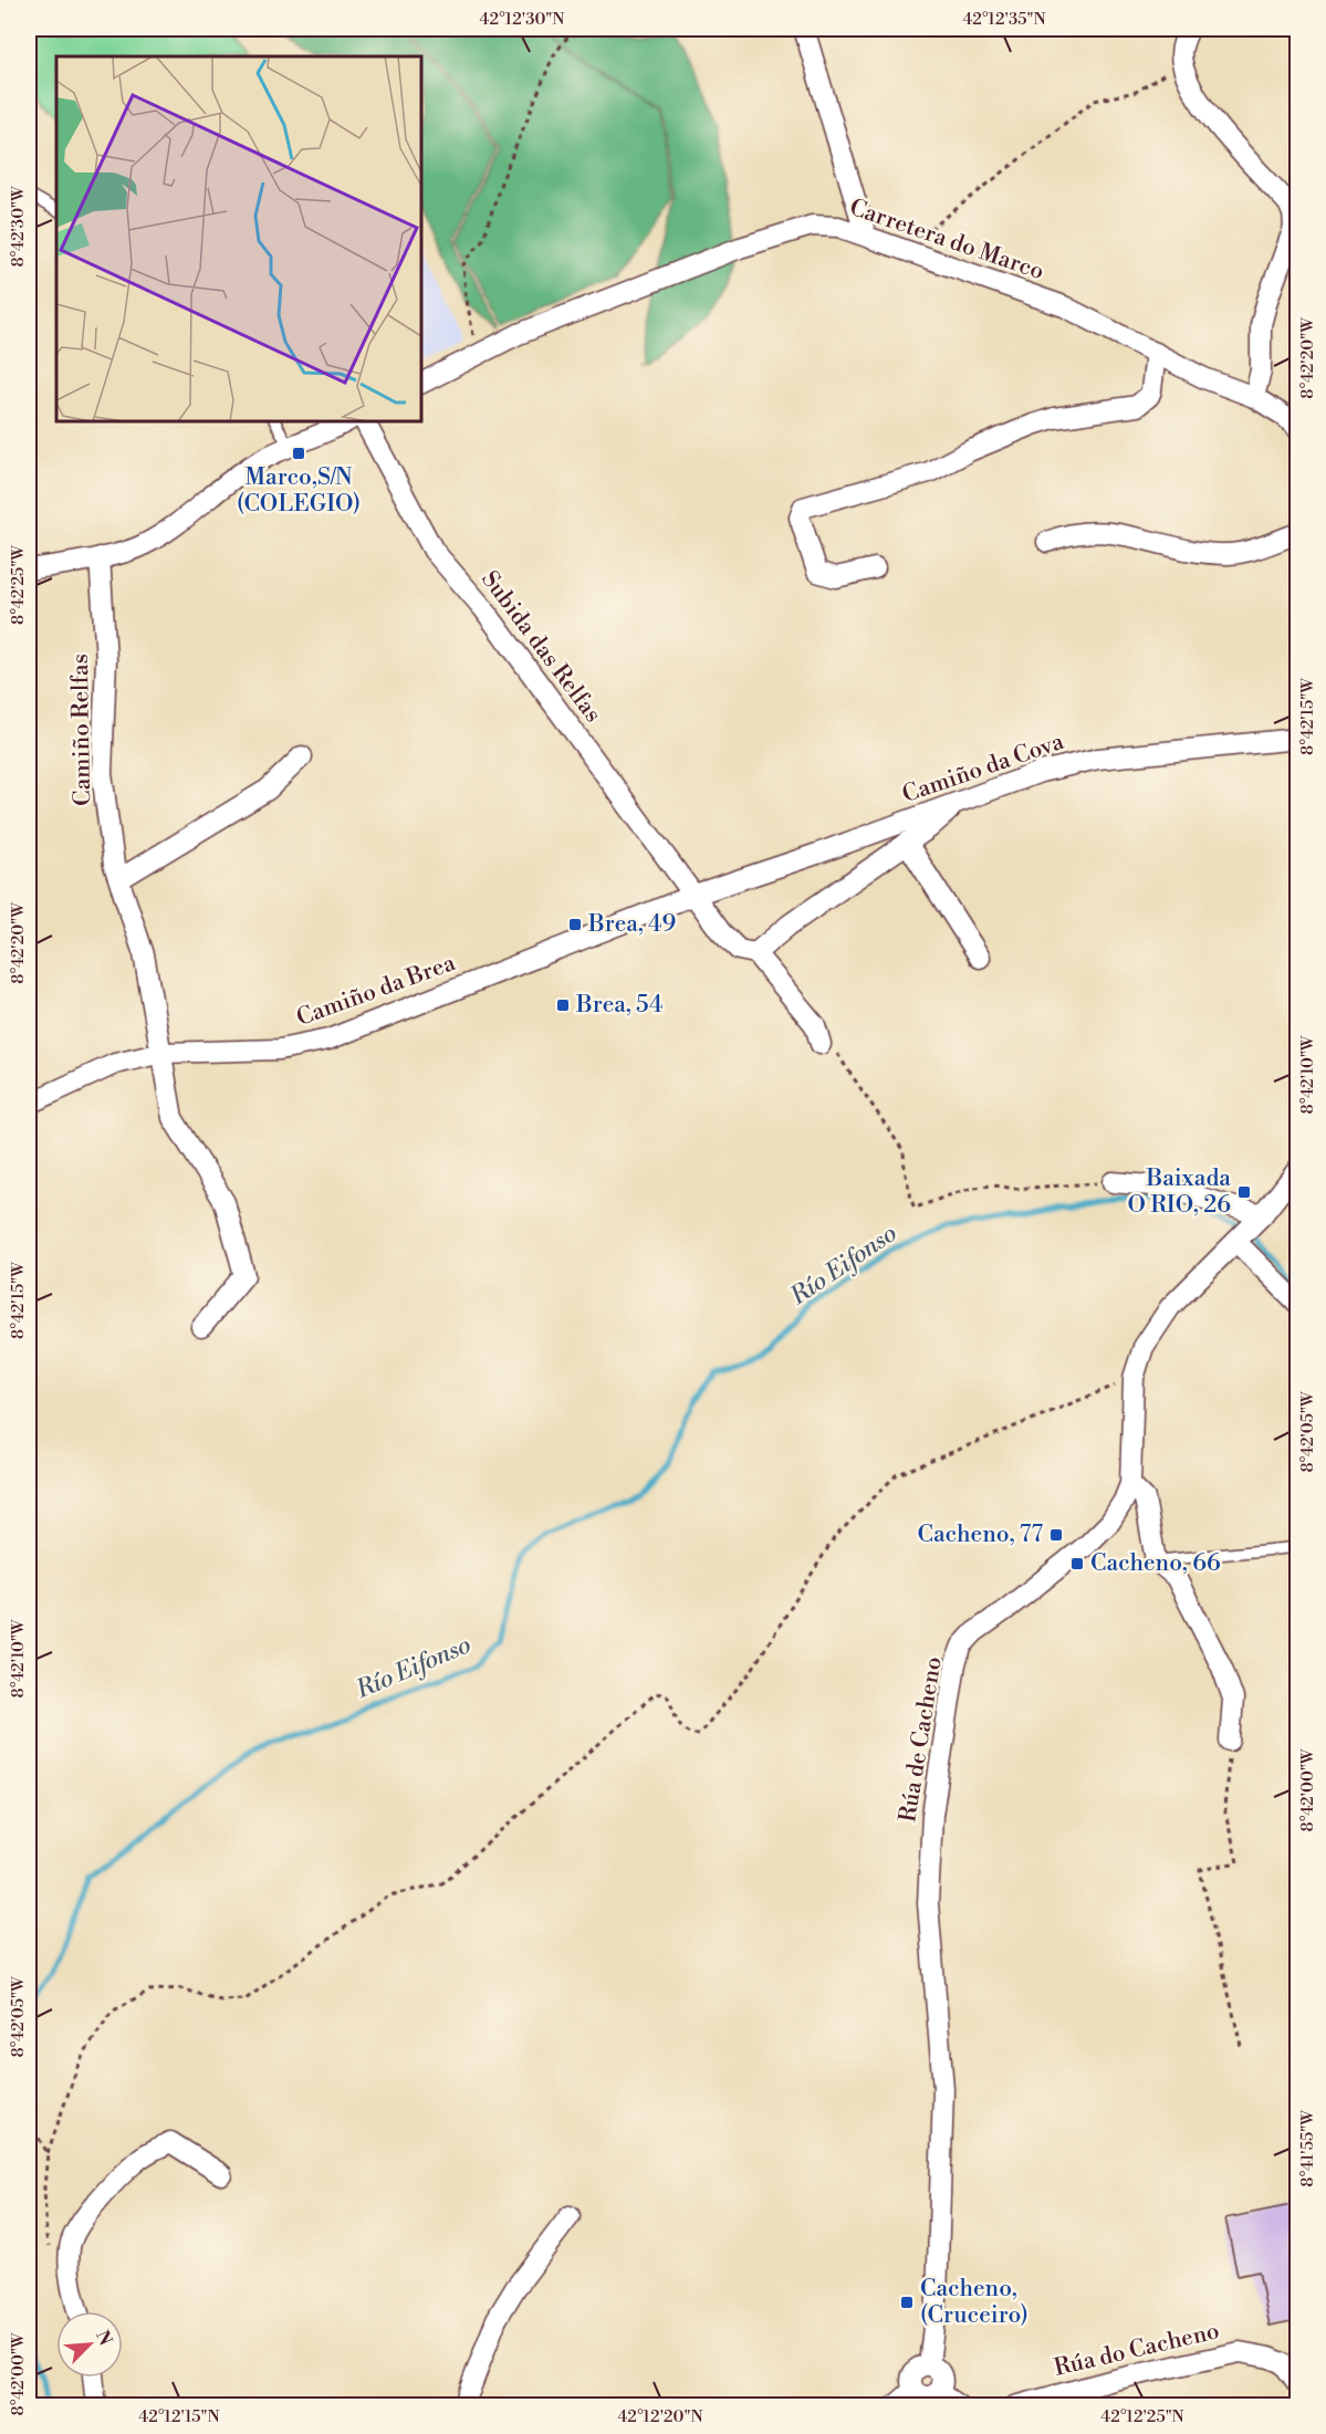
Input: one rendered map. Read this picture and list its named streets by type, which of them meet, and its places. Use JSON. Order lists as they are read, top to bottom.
{
  "streets": {
    "street": [
      "Carretera do Marco",
      "Subida das Relfas",
      "Camiño Relfas",
      "Camiño da Cova",
      "Camiño da Brea",
      "Rúa de Cacheno",
      "Rúa do Cacheno"
    ]
  },
  "crossings": [
    ["Subida das Relfas", "Camiño da Cova"],
    ["Subida das Relfas", "Camiño da Brea"],
    ["Camiño Relfas", "Camiño da Brea"],
    ["Camiño da Cova", "Camiño da Brea"]
  ],
  "water": ["Río Eifonso"],
  "places": {
    "transit": [
      "Marco,S/N (COLEGIO)",
      "Brea, 49",
      "Brea, 54",
      "Baixada O RIO, 26",
      "Cacheno, 77",
      "Cacheno, 66",
      "Cacheno, (Cruceiro)"
    ]
  },
  "north": "top right",
  "coordinates": [
    "42°12'30\"N",
    "42°12'35\"N",
    "8°42'30\"W",
    "8°42'20\"W",
    "8°42'25\"W",
    "8°42'15\"W",
    "8°42'10\"W",
    "8°42'05\"W",
    "8°42'00\"W",
    "8°41'55\"W",
    "42°12'15\"N",
    "42°12'20\"N",
    "42°12'25\"N"
  ]
}
